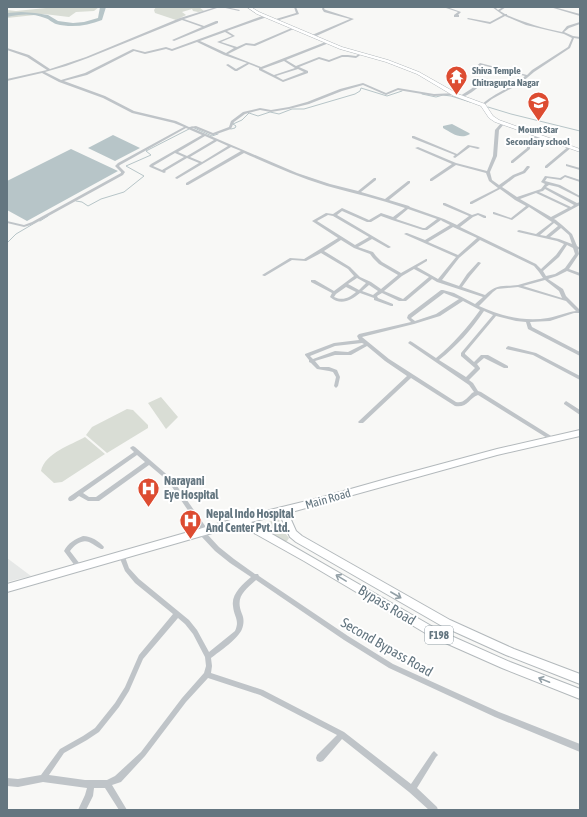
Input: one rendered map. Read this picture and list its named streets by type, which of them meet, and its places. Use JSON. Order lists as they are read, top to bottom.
{
  "streets": {
    "main road": ["Main Road", "Bypass Road", "F198"],
    "street": ["Second Bypass Road"]
  },
  "crossings": [
    ["Main Road", "F198"],
    ["Main Road", "Second Bypass Road"],
    ["Bypass Road", "F198"]
  ],
  "places": {
    "temple": ["Shiva Temple Chitragupta Nagar"],
    "school or university": ["Mount Star Secondary school"],
    "hospital": ["Narayani Eye Hospital", "Nepal Indo Hospital And Center Pvt. Ltd."]
  }
}
